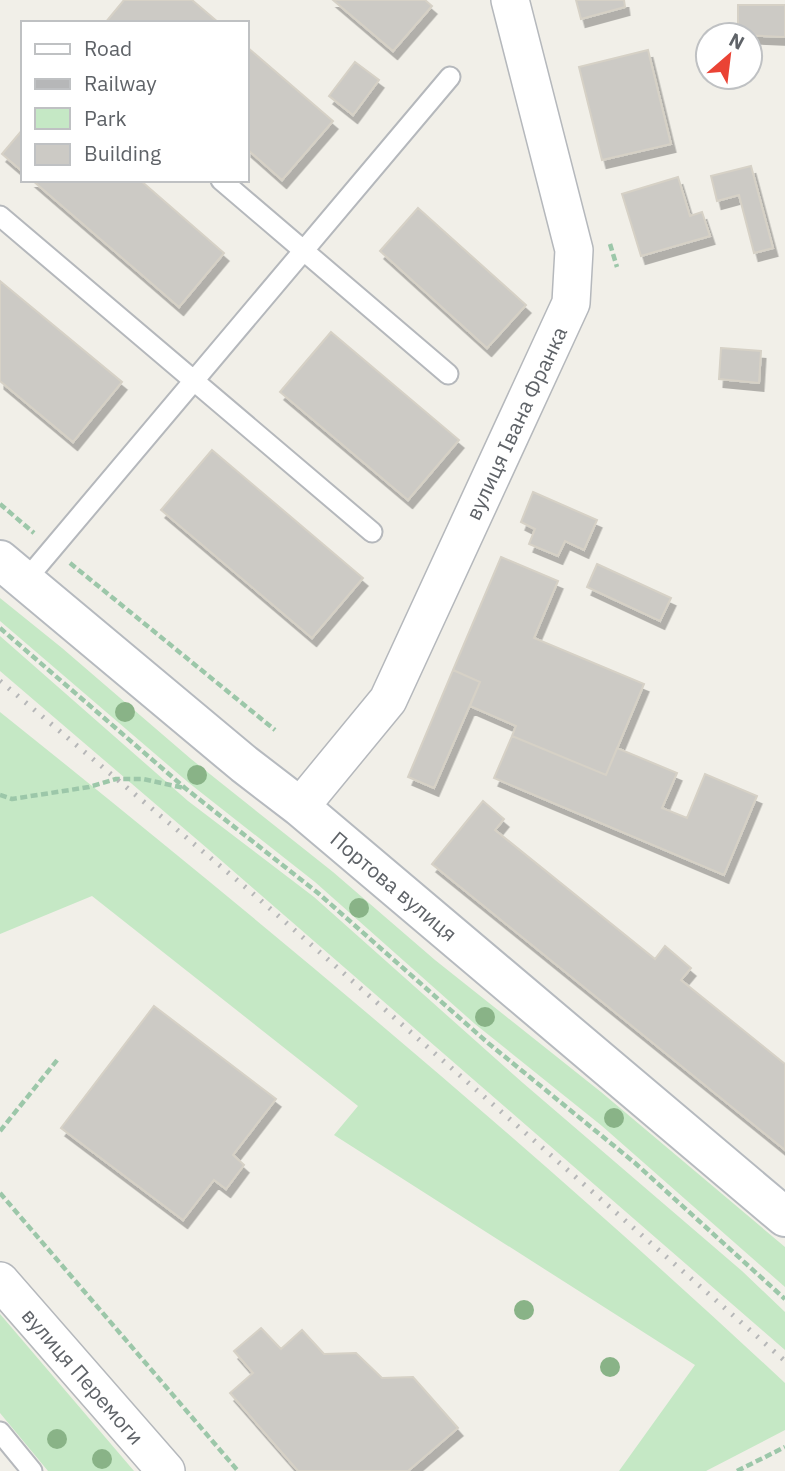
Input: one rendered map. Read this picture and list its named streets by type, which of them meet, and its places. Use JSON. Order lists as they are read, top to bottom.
{
  "streets": {
    "main road": ["Портова вулиця"],
    "street": ["вулиця Івана Франка", "вулиця Перемоги"]
  },
  "crossings": [
    ["вулиця Івана Франка", "Портова вулиця"]
  ],
  "legend": [
    "Road",
    "Railway",
    "Park",
    "Building"
  ],
  "north": "top right"
}
